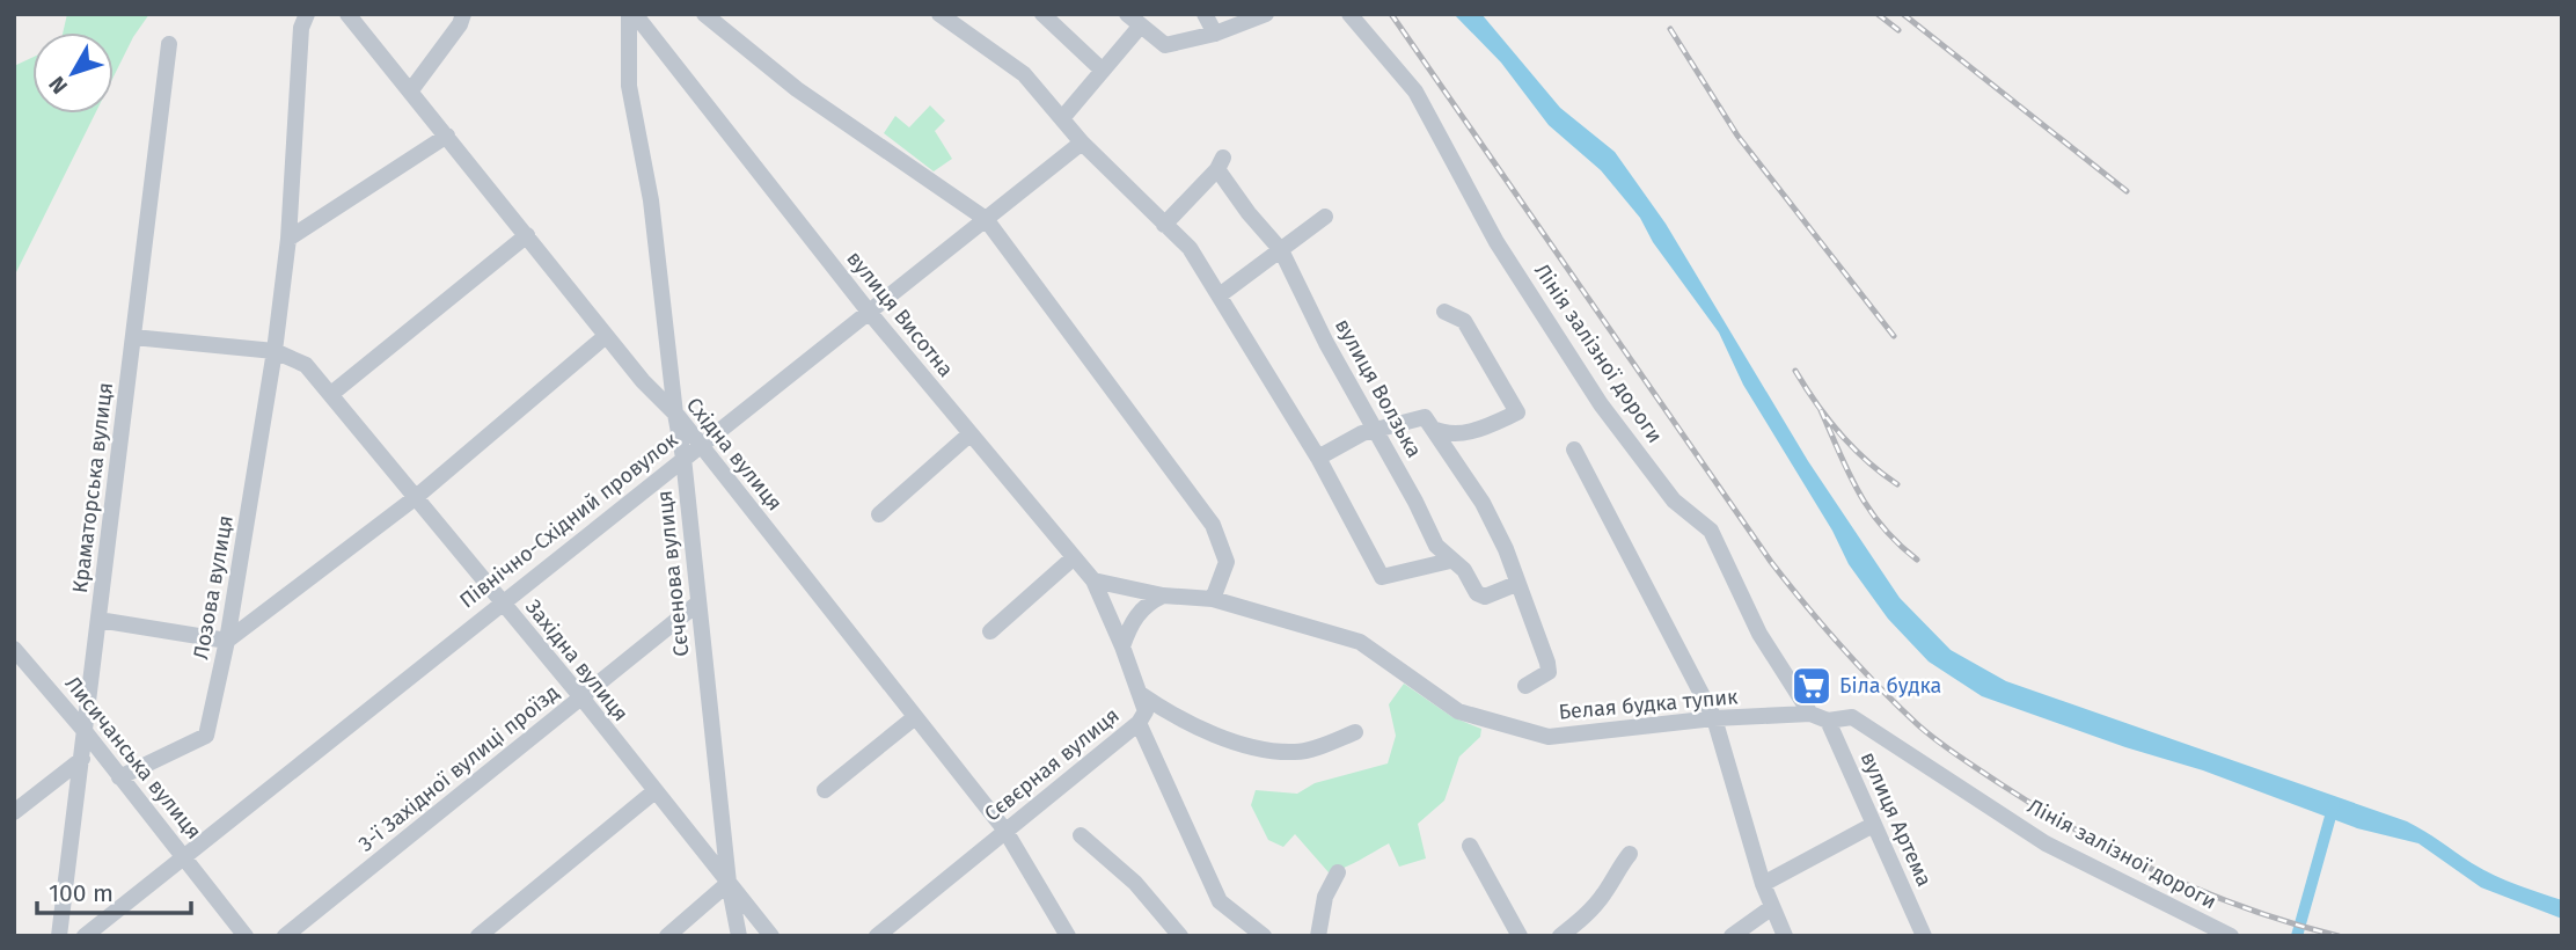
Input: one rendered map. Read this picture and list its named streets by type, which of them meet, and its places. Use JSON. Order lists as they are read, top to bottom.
{
  "streets": {
    "street": [
      "вулиця Висотна",
      "Лінія залізної дороги",
      "вулиця Волзька",
      "Східна вулиця",
      "Краматорська вулиця",
      "Північно-Східний провулок",
      "Сєченова вулиця",
      "Лозова вулиця",
      "Західна вулиця",
      "Белая будка тупик",
      "Лисичанська вулиця",
      "Сєвєрная вулиця",
      "3-ї Західної вулиці проїзд",
      "вулиця Артема"
    ]
  },
  "crossings": [
    ["вулиця Висотна", "Північно-Східний провулок"],
    ["вулиця Висотна", "Сєвєрная вулиця"],
    ["Лінія залізної дороги", "Белая будка тупик"],
    ["Лінія залізної дороги", "вулиця Артема"],
    ["Східна вулиця", "Північно-Східний провулок"],
    ["Східна вулиця", "Сєченова вулиця"],
    ["Східна вулиця", "Сєвєрная вулиця"],
    ["Краматорська вулиця", "Лисичанська вулиця"],
    ["Північно-Східний провулок", "Сєченова вулиця"],
    ["Північно-Східний провулок", "Західна вулиця"],
    ["Північно-Східний провулок", "Лисичанська вулиця"],
    ["Сєченова вулиця", "Західна вулиця"],
    ["Сєченова вулиця", "3-ї Західної вулиці проїзд"],
    ["Лозова вулиця", "Західна вулиця"],
    ["Лозова вулиця", "Лисичанська вулиця"],
    ["Західна вулиця", "3-ї Західної вулиці проїзд"],
    ["Белая будка тупик", "вулиця Артема"]
  ],
  "places": {
    "supermarket": ["Біла будка"]
  },
  "scale_bar": "100 m",
  "north": "bottom left"
}
